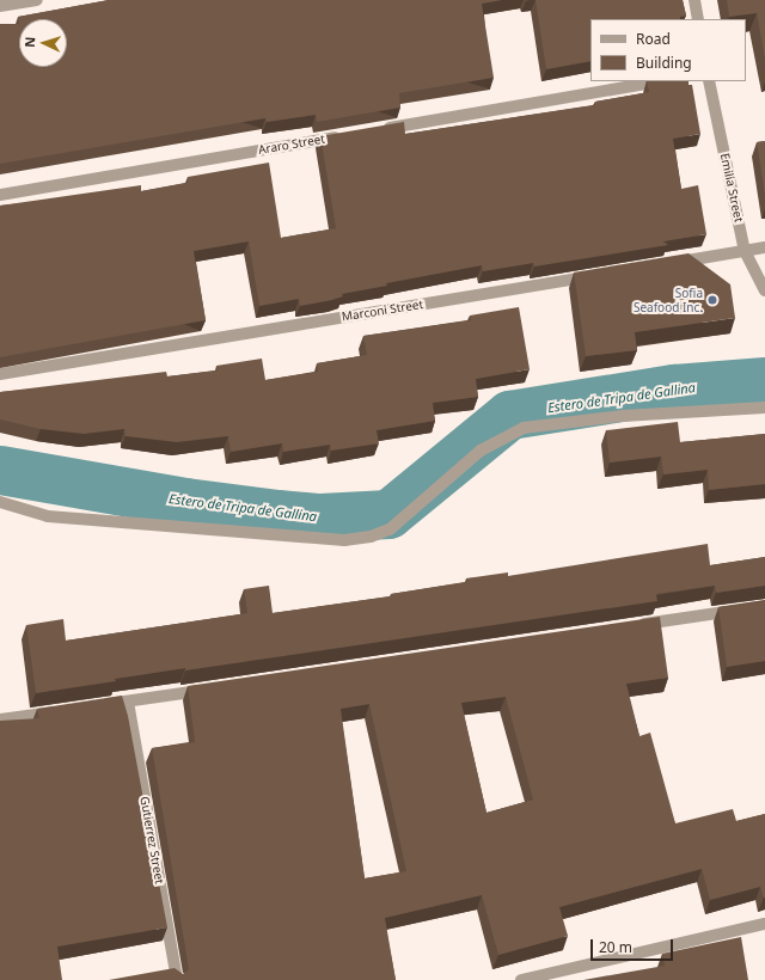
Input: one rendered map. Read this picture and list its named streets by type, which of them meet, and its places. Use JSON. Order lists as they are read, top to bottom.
{
  "streets": {
    "street": [
      "Araro Street",
      "Emilia Street",
      "Marconi Street",
      "Gutierrez Street"
    ]
  },
  "water": ["Estero de Tripa de Gallina"],
  "places": ["Sofia Seafood Inc."],
  "legend": ["Road", "Building"],
  "scale_bar": "20 m",
  "north": "left"
}
